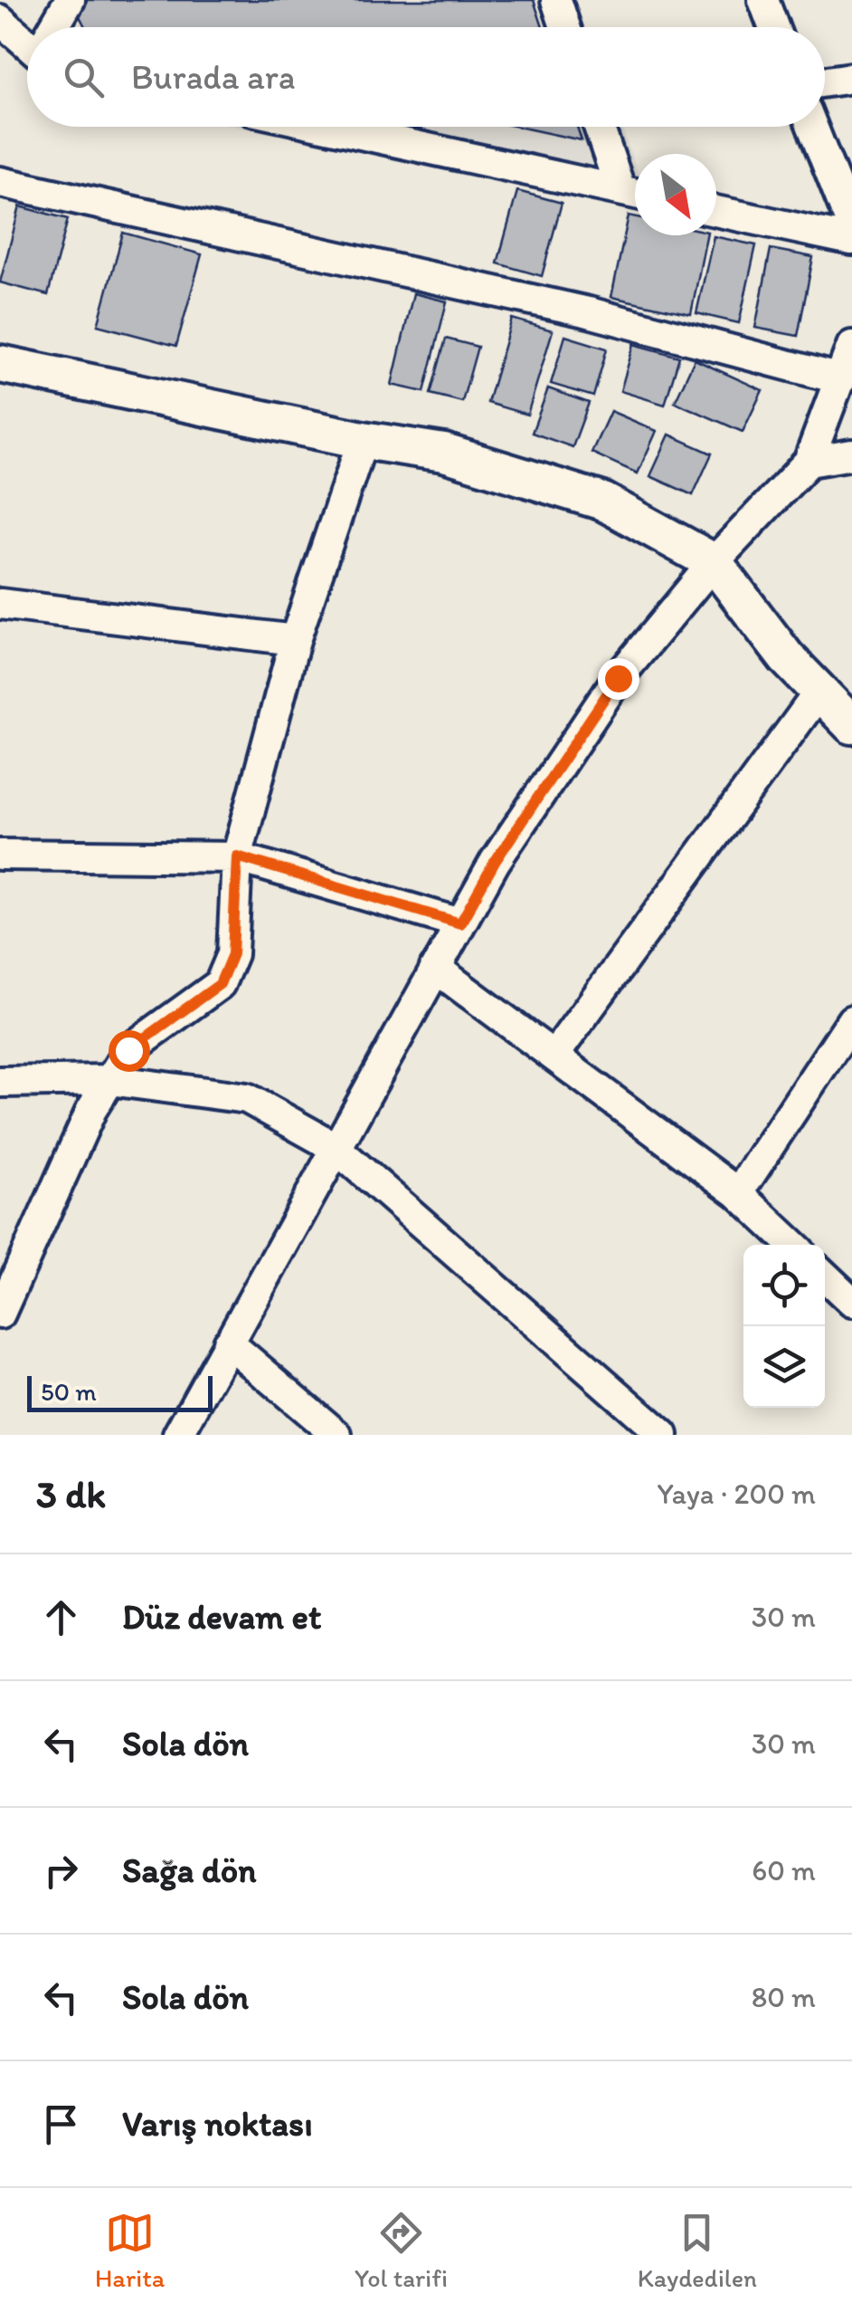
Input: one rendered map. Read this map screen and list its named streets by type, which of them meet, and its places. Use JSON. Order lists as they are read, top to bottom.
{
  "scale_bar": "50 m",
  "north": "bottom right",
  "page": {
    "search": "Burada ara",
    "scale": "50 m",
    "heading": ["3 dk", "Yaya · 200 m"],
    "list": [
      ["Düz devam et", "30 m"],
      ["Sola dön", "30 m"],
      ["Sağa dön", "60 m"],
      ["Sola dön", "80 m"],
      "Varış noktası"
    ],
    "nav": ["Harita", "Yol tarifi", "Kaydedilen"]
  }
}
